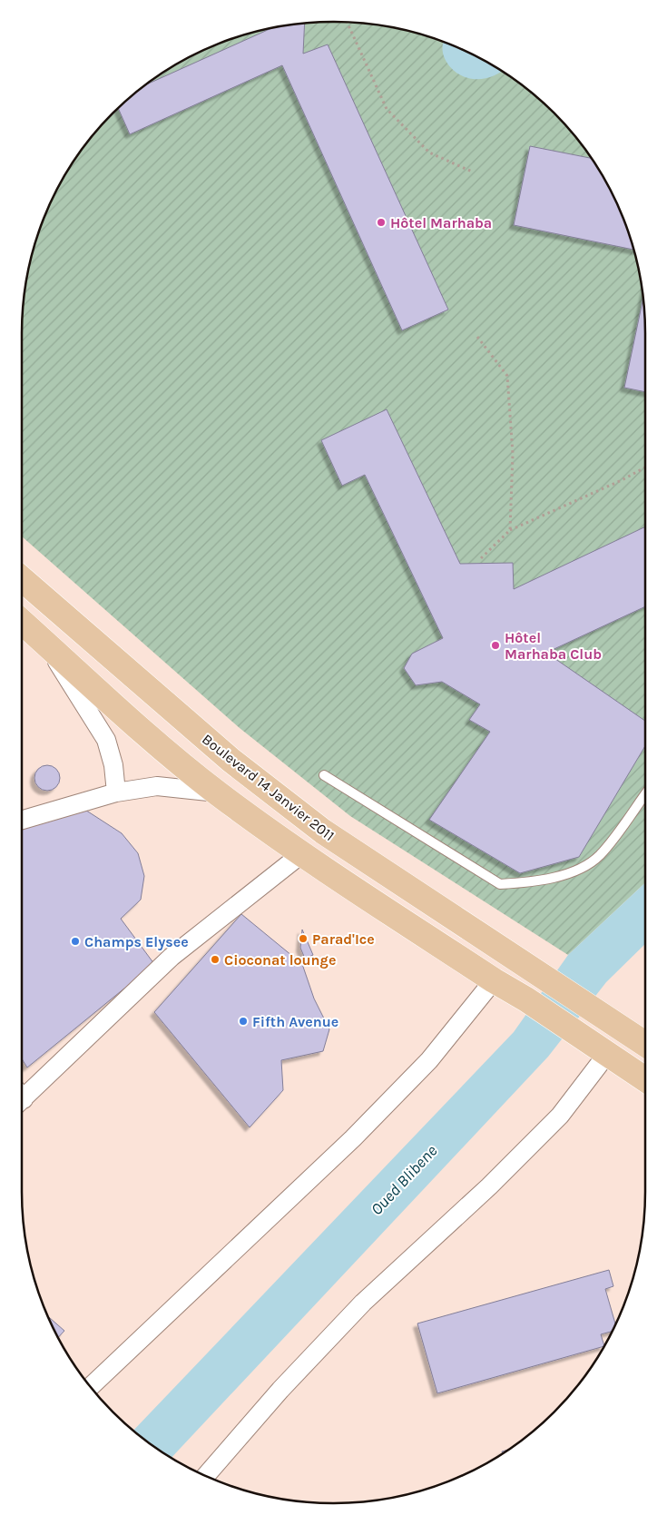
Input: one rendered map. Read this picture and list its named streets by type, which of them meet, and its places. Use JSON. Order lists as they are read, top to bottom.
{
  "streets": {
    "main road": ["Boulevard 14 Janvier 2011"]
  },
  "water": ["Oued Blibene"],
  "places": [
    "Hôtel Marhaba",
    "Hôtel Marhaba Club",
    "Parad'Ice",
    "Champs Elysee",
    "Cioconat lounge",
    "Fifth Avenue"
  ]
}
